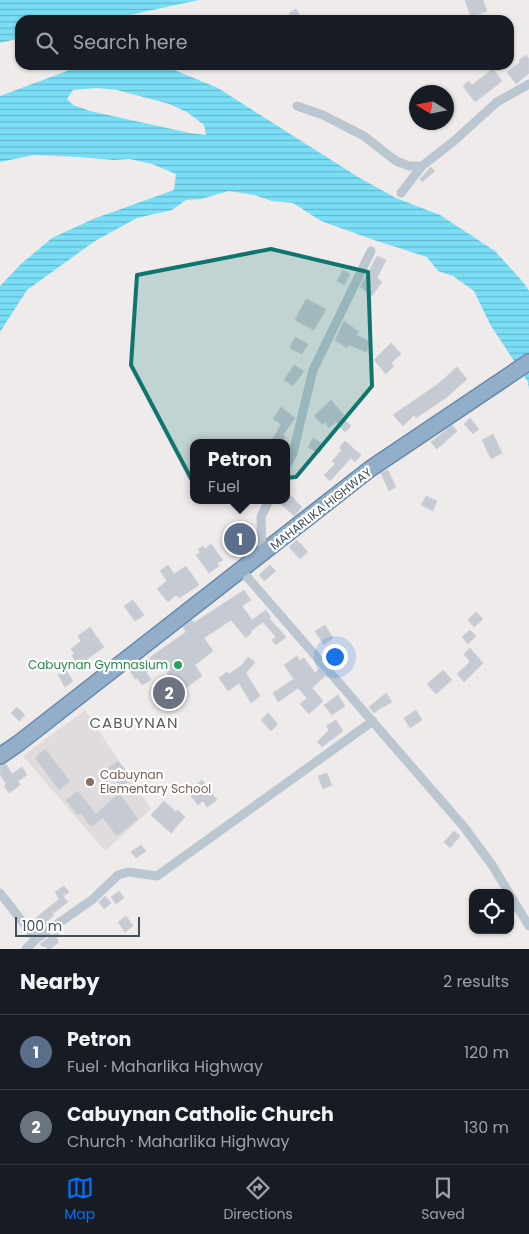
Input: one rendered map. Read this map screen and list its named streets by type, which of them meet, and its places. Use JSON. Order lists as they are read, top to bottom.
{
  "streets": {
    "highway": ["MAHARLIKA HIGHWAY"]
  },
  "districts": ["CABUYNAN"],
  "places": ["Cabuynan Gymnasium", "Cabuynan Elementary School"],
  "scale_bar": "100 m",
  "north": "left",
  "page": {
    "search": "Search here",
    "popup": ["Petron", "Fuel"],
    "pins": ["1", "2"],
    "scale": "100 m",
    "heading": ["Nearby", "2 results"],
    "list": [
      {
        "mark": "1",
        "name": "Petron",
        "note": "Fuel · Maharlika Highway",
        "value": "120 m"
      },
      {
        "mark": "2",
        "name": "Cabuynan Catholic Church",
        "note": "Church · Maharlika Highway",
        "value": "130 m"
      }
    ],
    "nav": ["Map", "Directions", "Saved"]
  }
}
